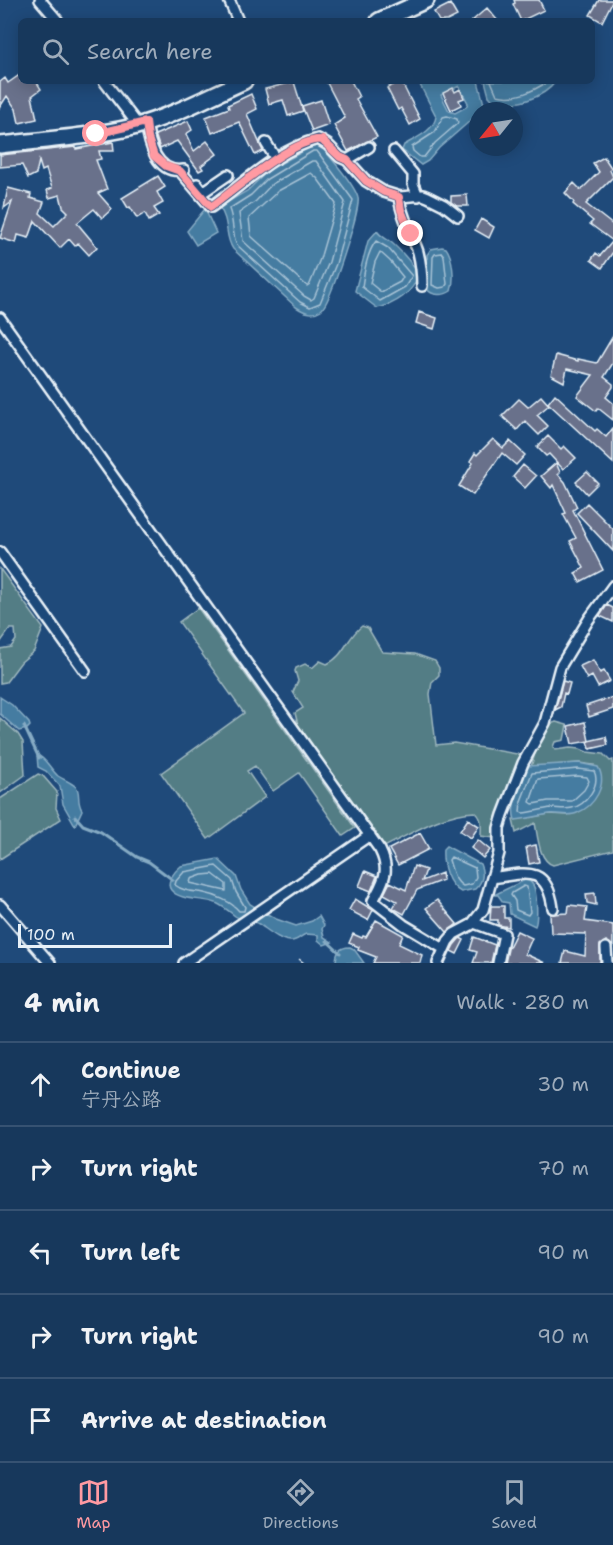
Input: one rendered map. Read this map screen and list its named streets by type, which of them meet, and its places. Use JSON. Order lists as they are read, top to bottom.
{
  "scale_bar": "100 m",
  "north": "bottom left",
  "page": {
    "search": "Search here",
    "scale": "100 m",
    "heading": ["4 min", "Walk · 280 m"],
    "list": [
      ["Continue", "宁丹公路", "30 m"],
      ["Turn right", "70 m"],
      ["Turn left", "90 m"],
      ["Turn right", "90 m"],
      "Arrive at destination"
    ],
    "nav": ["Map", "Directions", "Saved"]
  }
}
